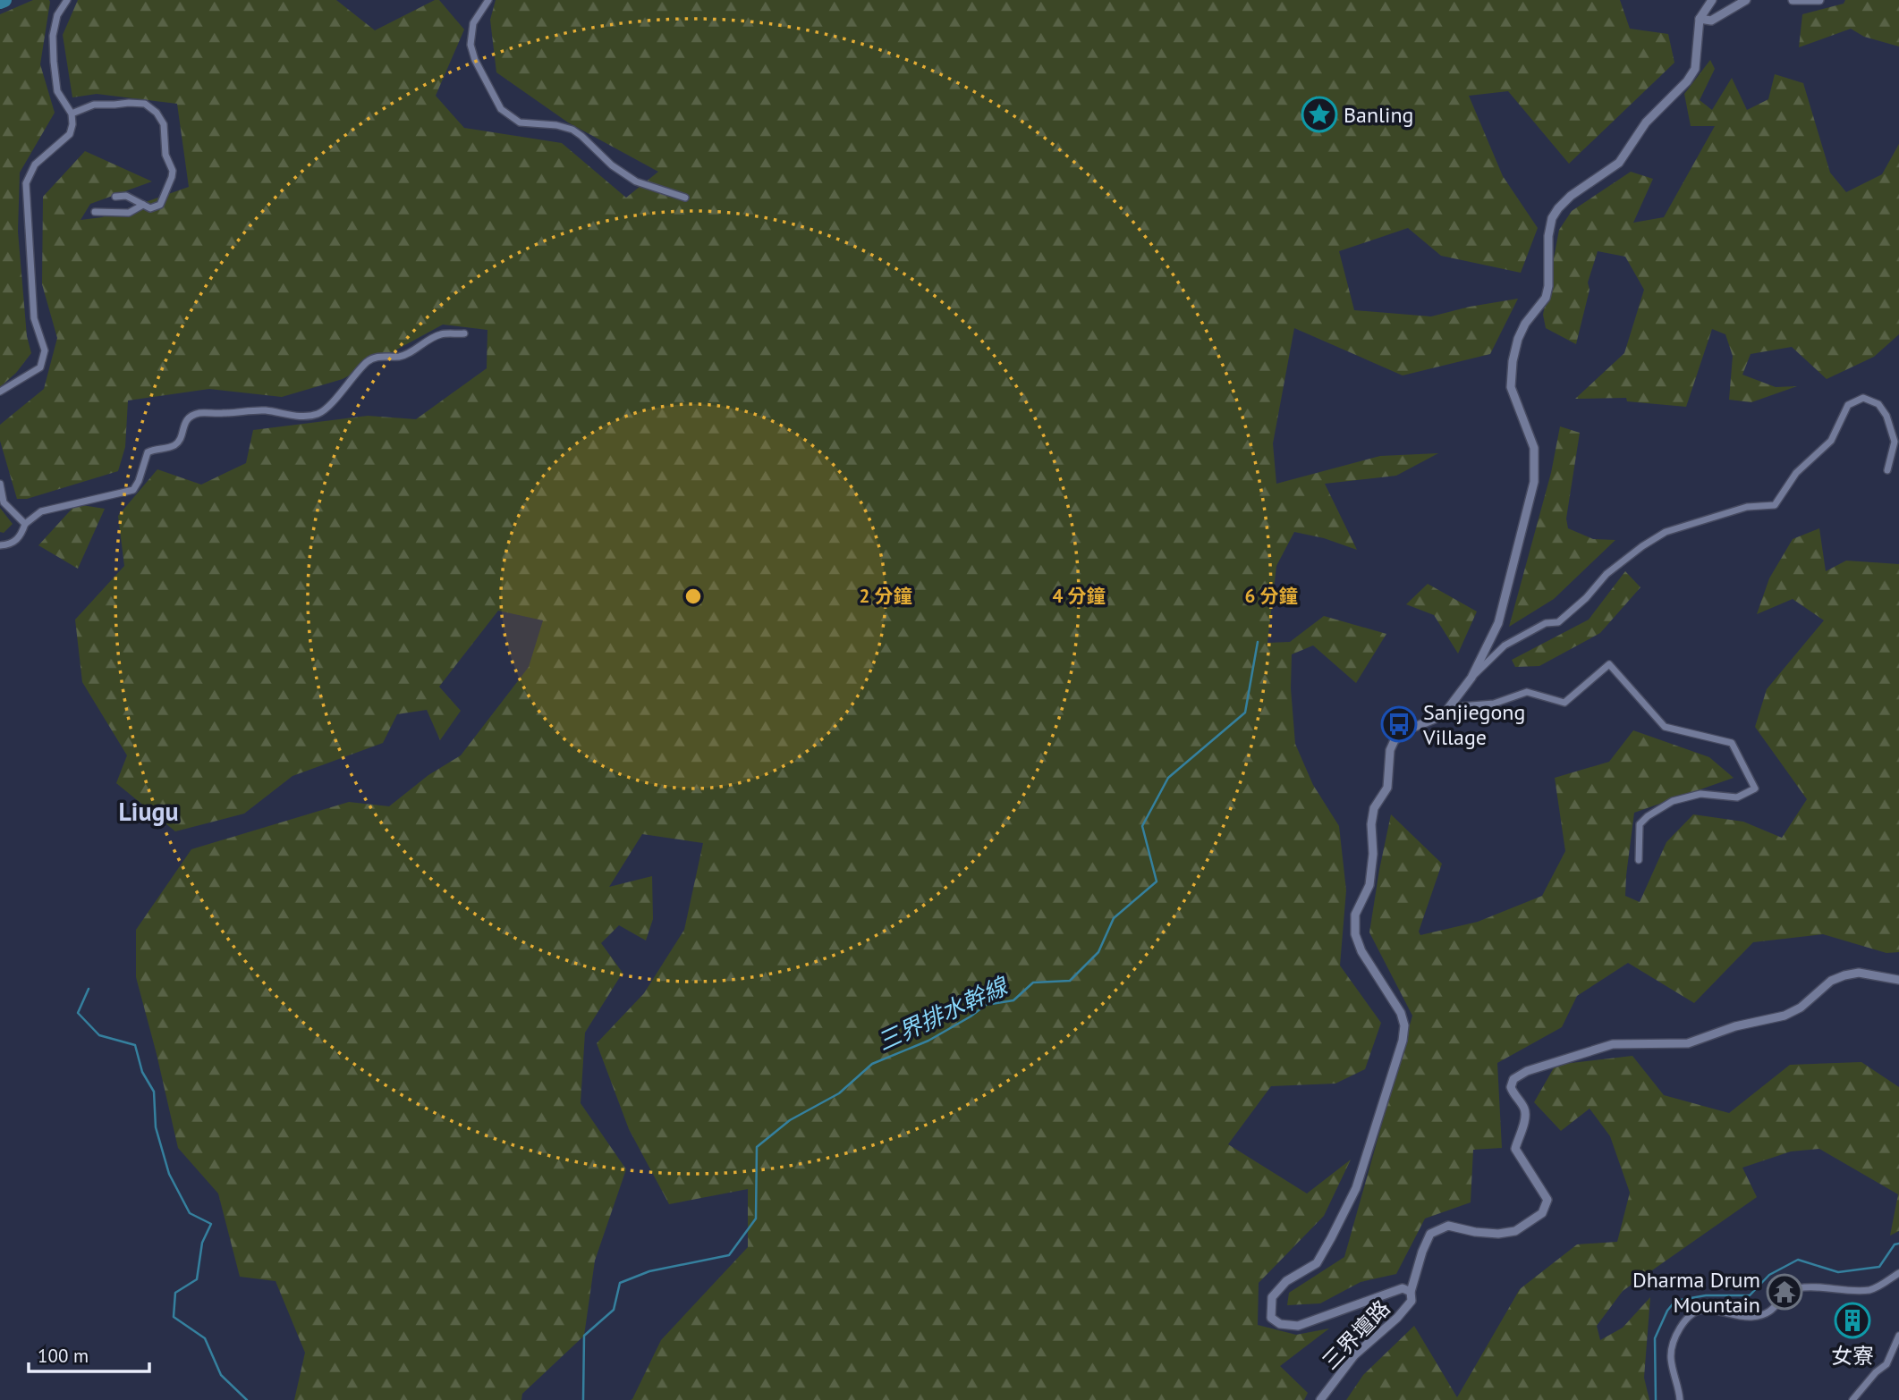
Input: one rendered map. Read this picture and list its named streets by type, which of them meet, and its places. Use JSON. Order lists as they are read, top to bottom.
{
  "streets": {
    "street": ["三界壇路"]
  },
  "districts": ["Liugu"],
  "water": ["三界排水幹線"],
  "places": {
    "place": ["Banling"],
    "bus stop": ["Sanjiegong Village"],
    "temple": ["Dharma Drum Mountain"],
    "building": ["女寮"]
  },
  "scale_bar": "100 m",
  "rings": ["2 分鐘", "4 分鐘", "6 分鐘"]
}
